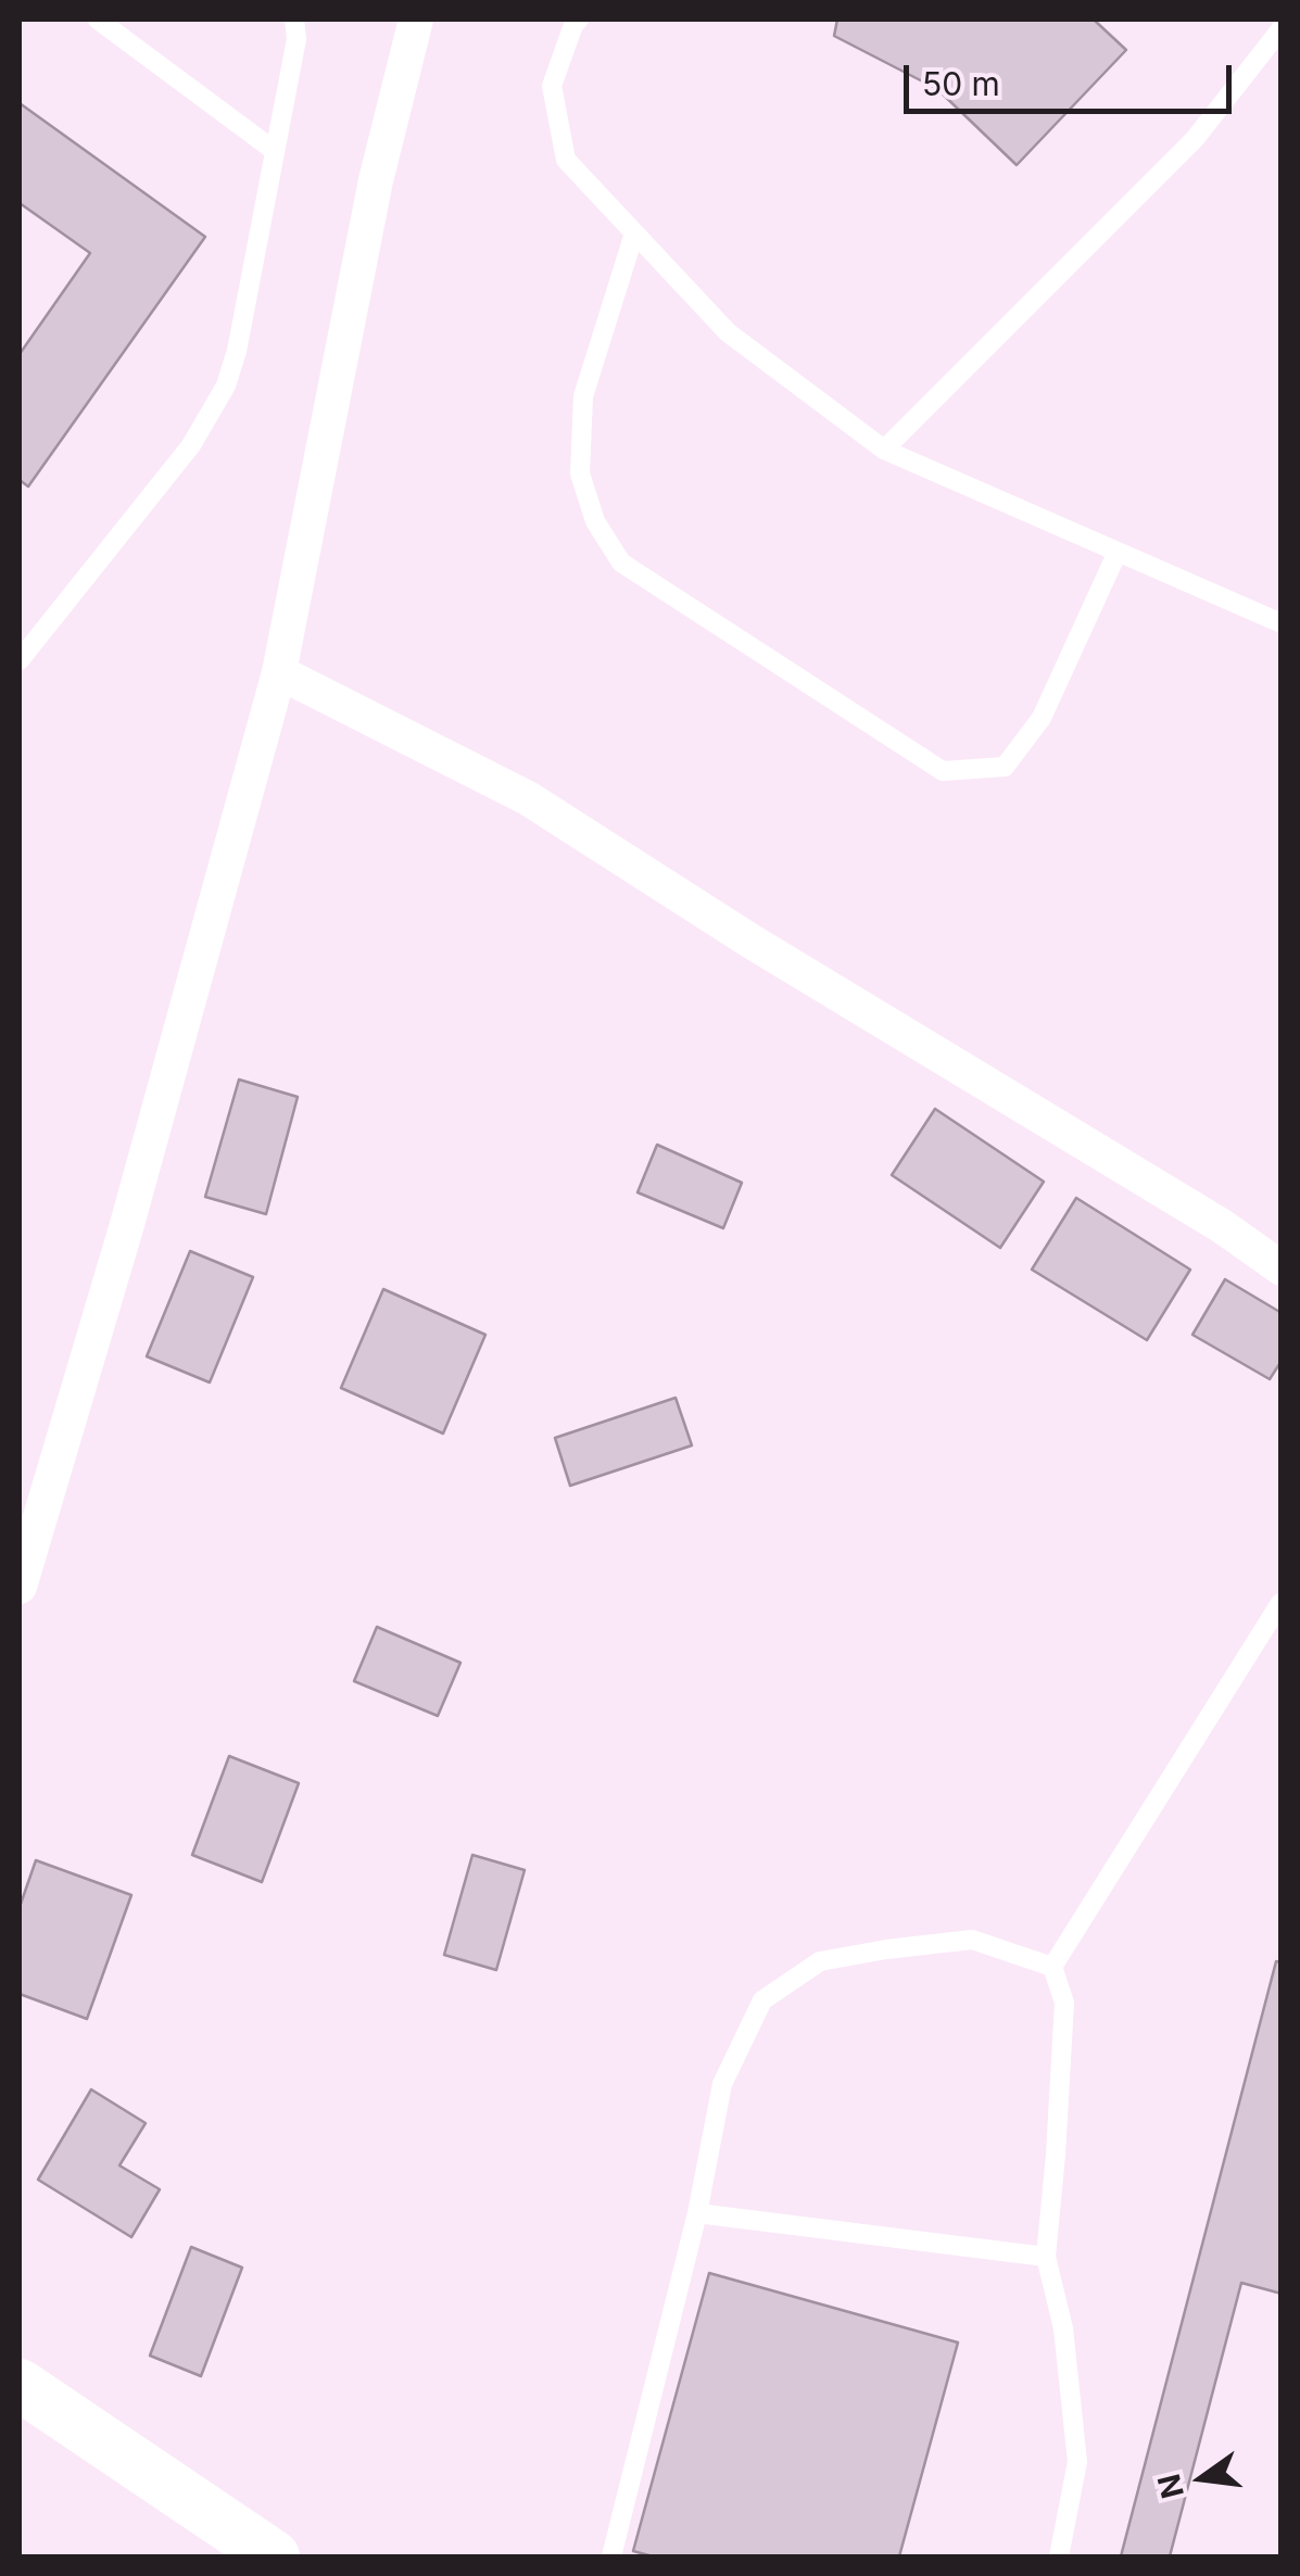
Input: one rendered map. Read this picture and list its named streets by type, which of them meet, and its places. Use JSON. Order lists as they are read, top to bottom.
{
  "scale_bar": "50 m",
  "north": "left"
}
